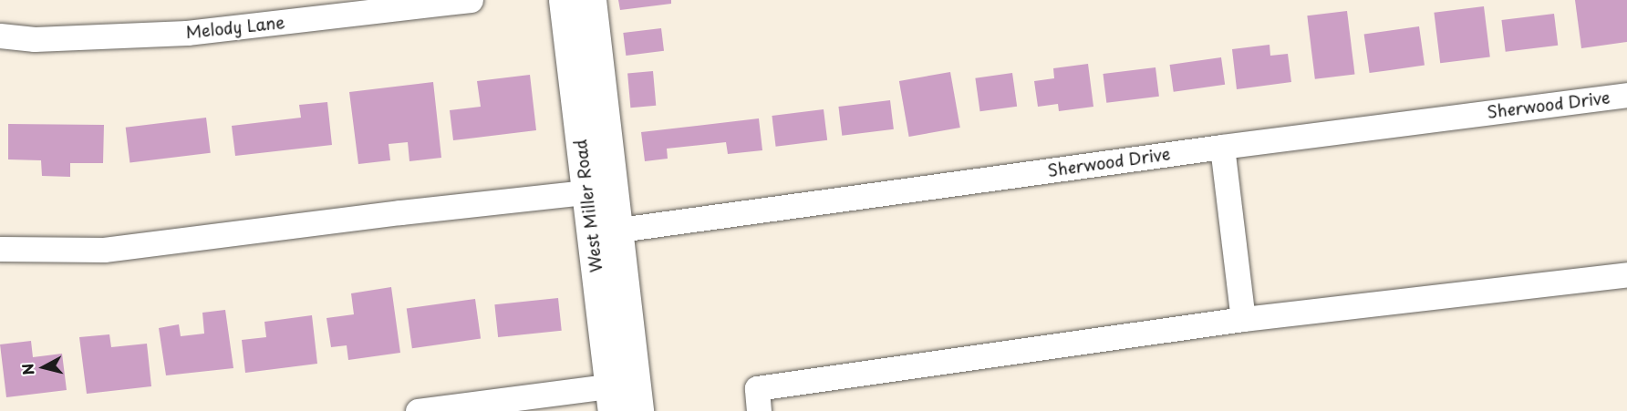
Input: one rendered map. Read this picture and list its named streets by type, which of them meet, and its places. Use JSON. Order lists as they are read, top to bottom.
{
  "streets": {
    "main road": ["West Miller Road"],
    "street": ["Melody Lane", "Sherwood Drive"]
  },
  "crossings": [
    ["Sherwood Drive", "West Miller Road"]
  ],
  "north": "left"
}
